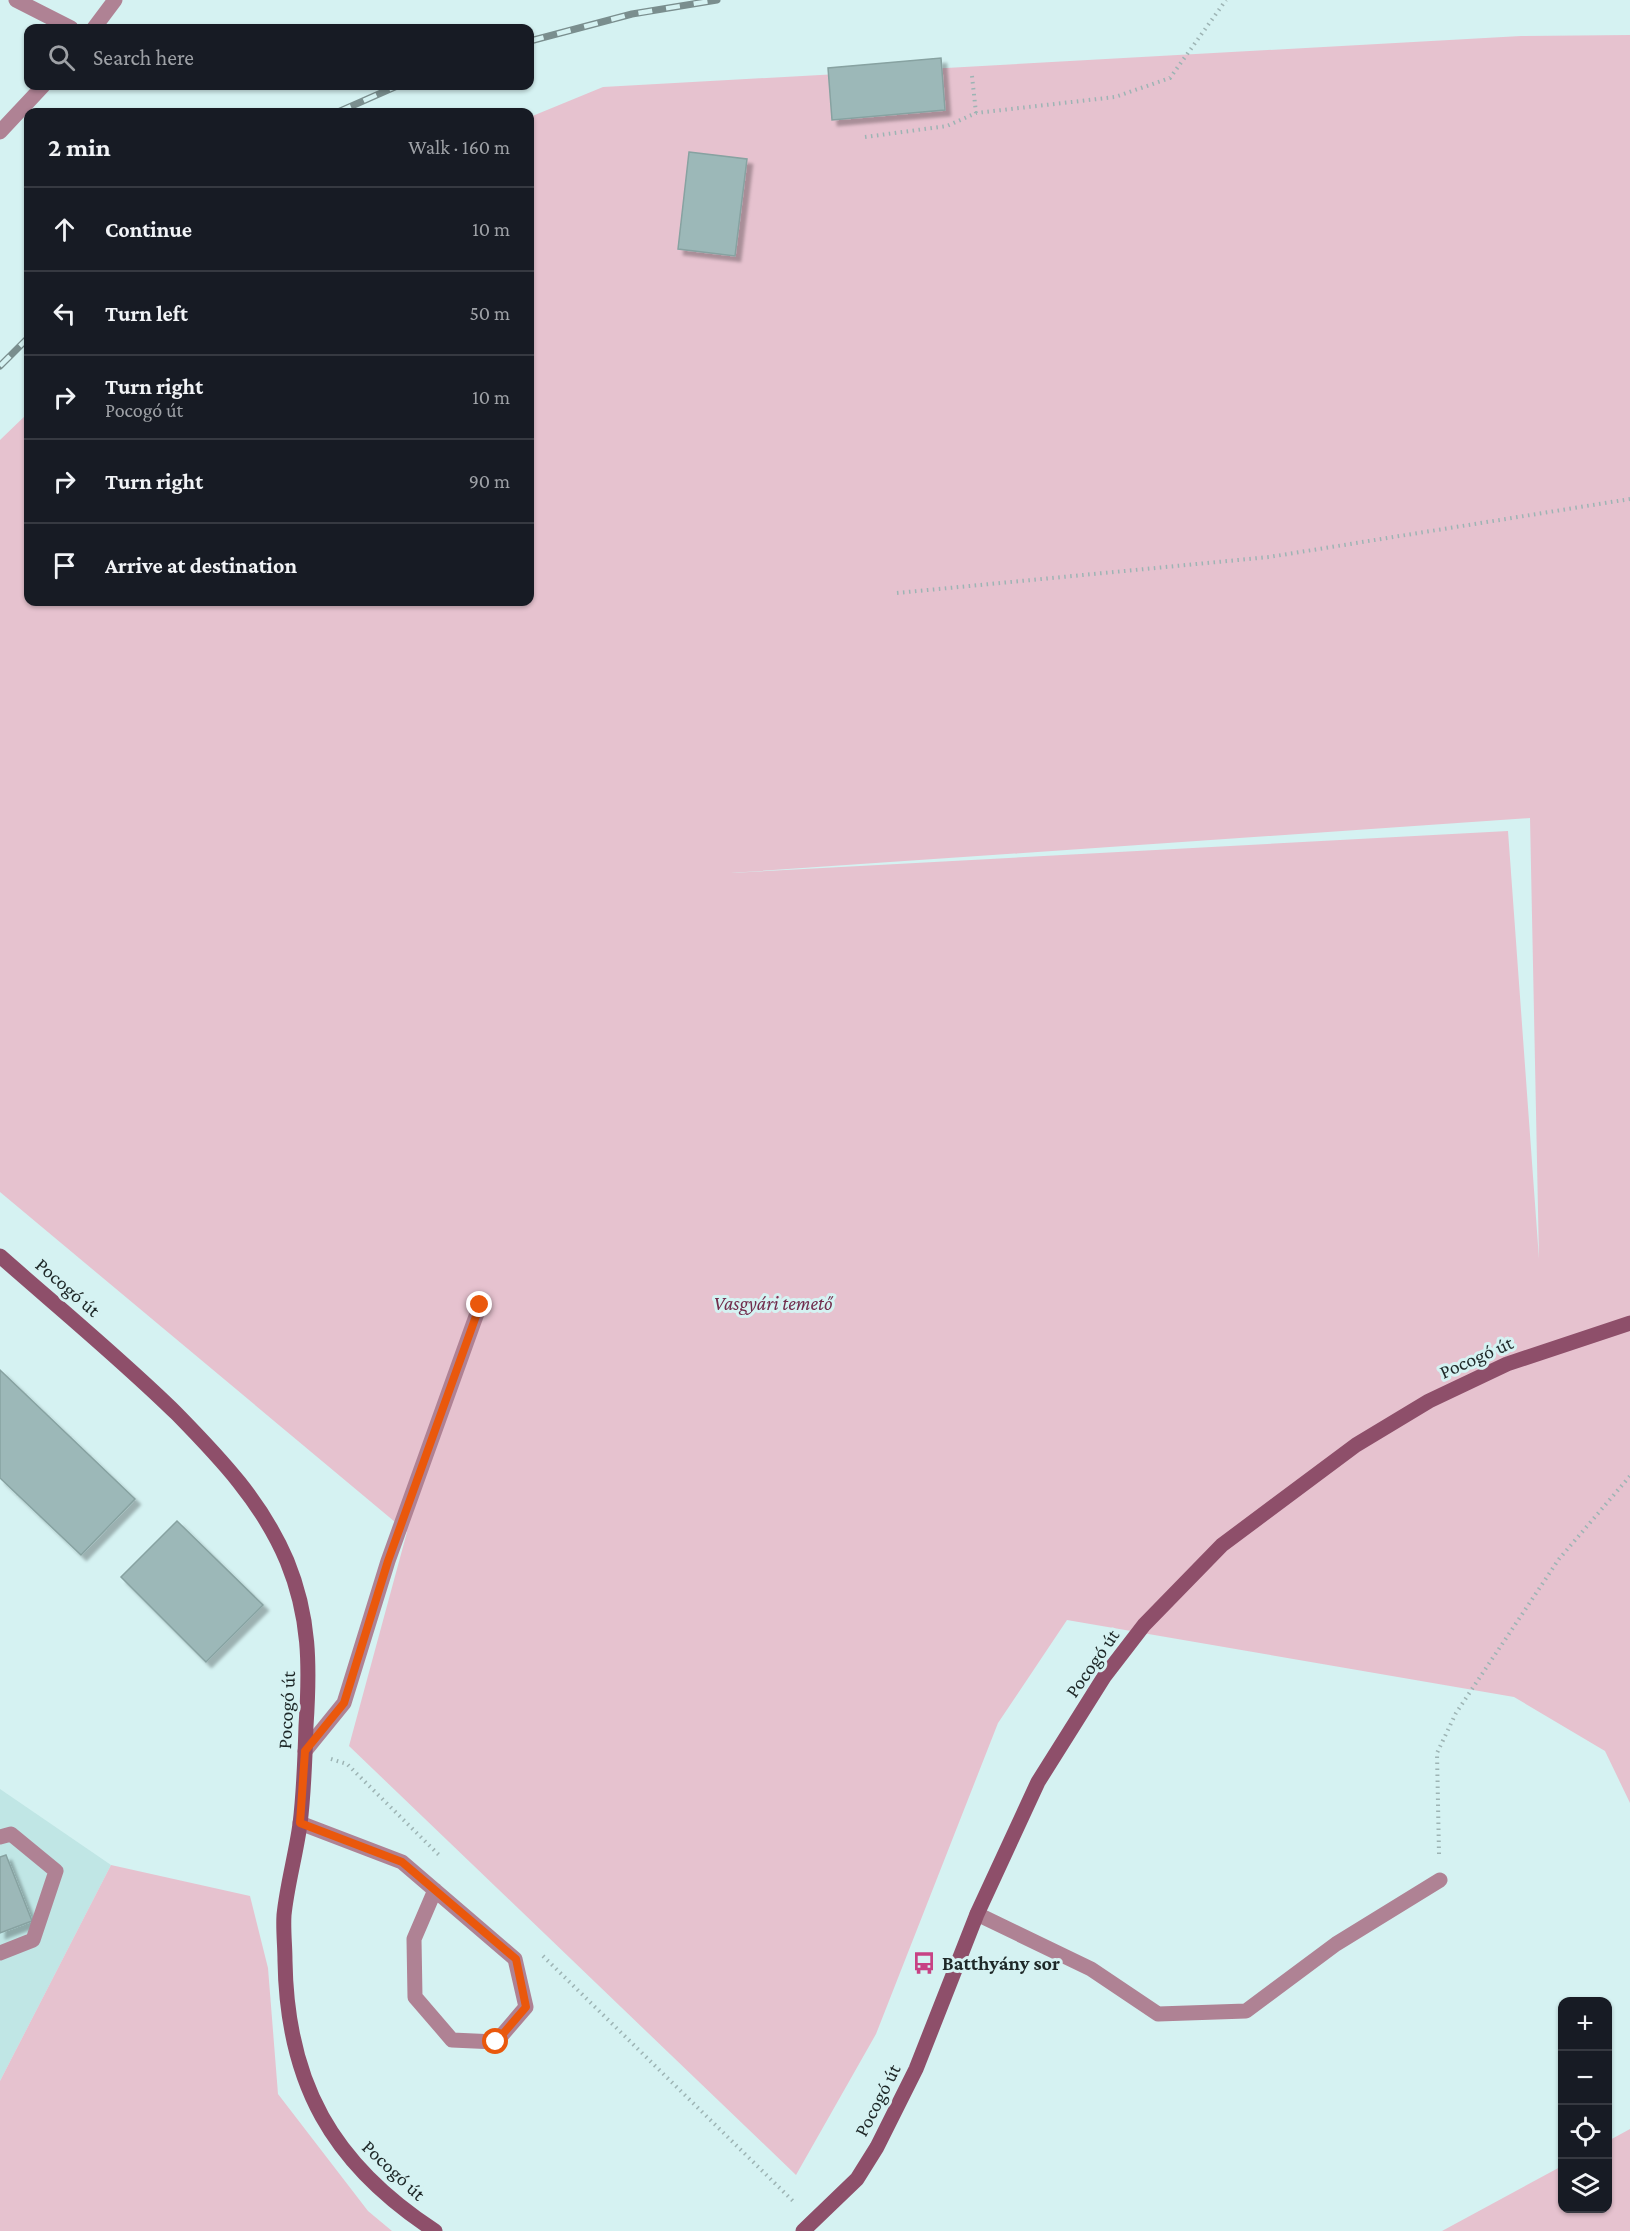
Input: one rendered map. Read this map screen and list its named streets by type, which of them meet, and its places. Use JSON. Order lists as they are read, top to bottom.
{
  "streets": {
    "main road": ["Pocogó út"]
  },
  "parks": ["Vasgyári temető"],
  "places": {
    "bus stop": ["Batthyány sor"]
  },
  "page": {
    "search": "Search here",
    "heading": ["2 min", "Walk · 160 m"],
    "list": [
      ["Continue", "10 m"],
      ["Turn left", "50 m"],
      ["Turn right", "Pocogó út", "10 m"],
      ["Turn right", "90 m"],
      "Arrive at destination"
    ],
    "map_buttons": ["+", "−"]
  }
}
